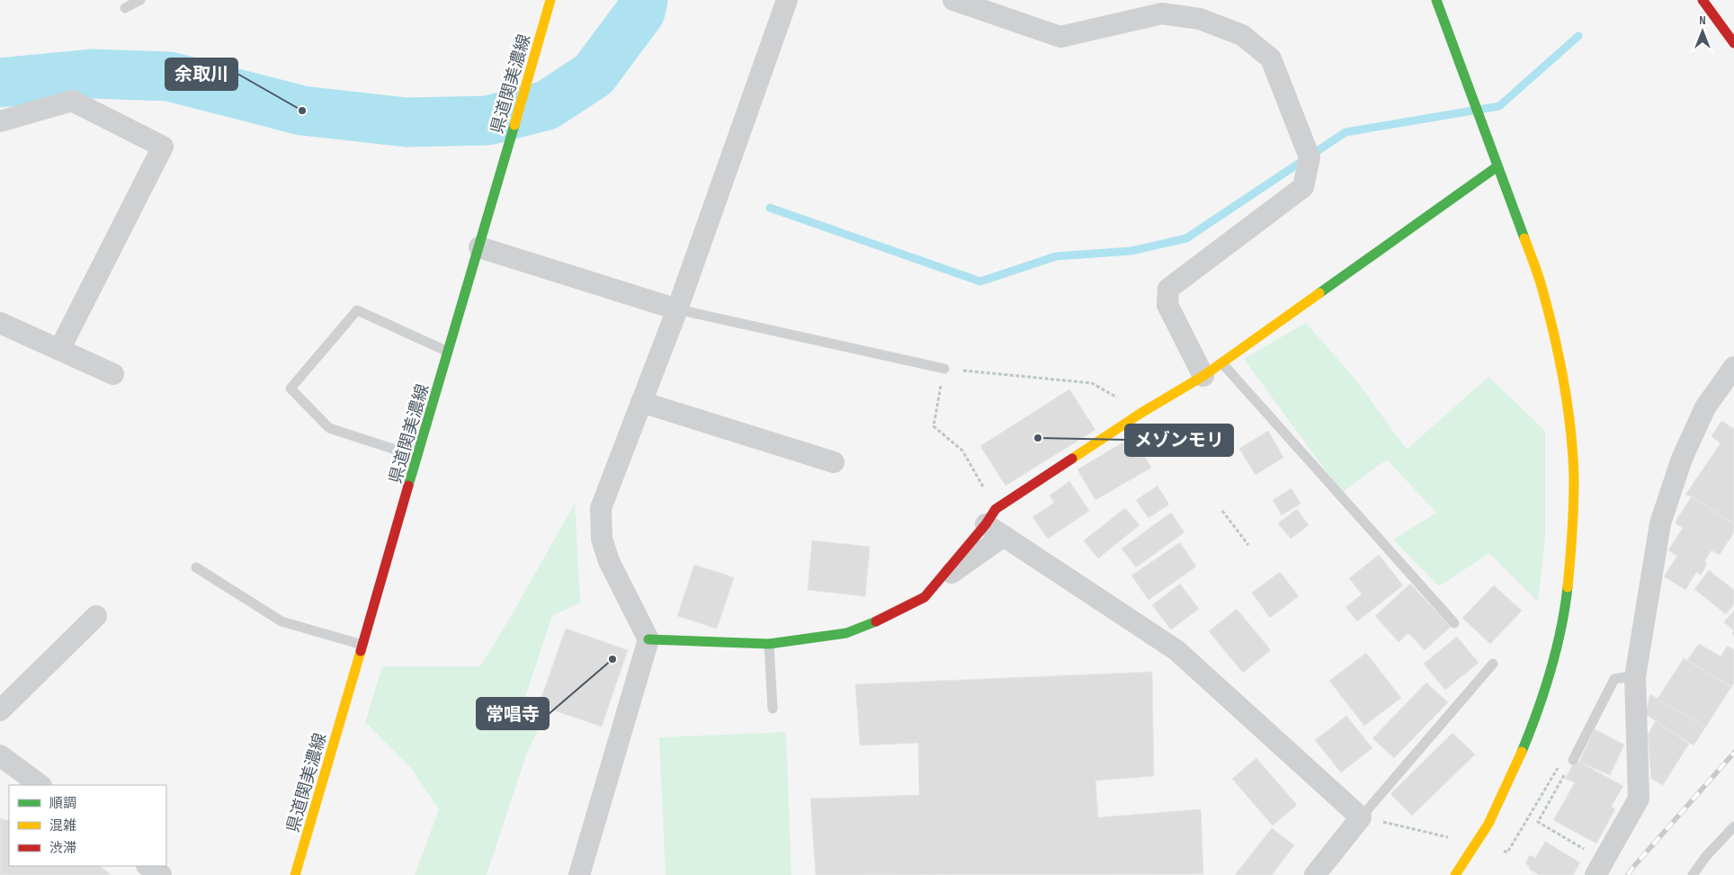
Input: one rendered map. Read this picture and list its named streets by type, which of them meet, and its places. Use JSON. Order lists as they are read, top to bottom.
{
  "streets": {
    "street": ["県道関美濃線"]
  },
  "places": ["余取川", "メゾンモリ", "常唱寺"],
  "legend": ["順調", "混雑", "渋滞"],
  "north": "top"
}
